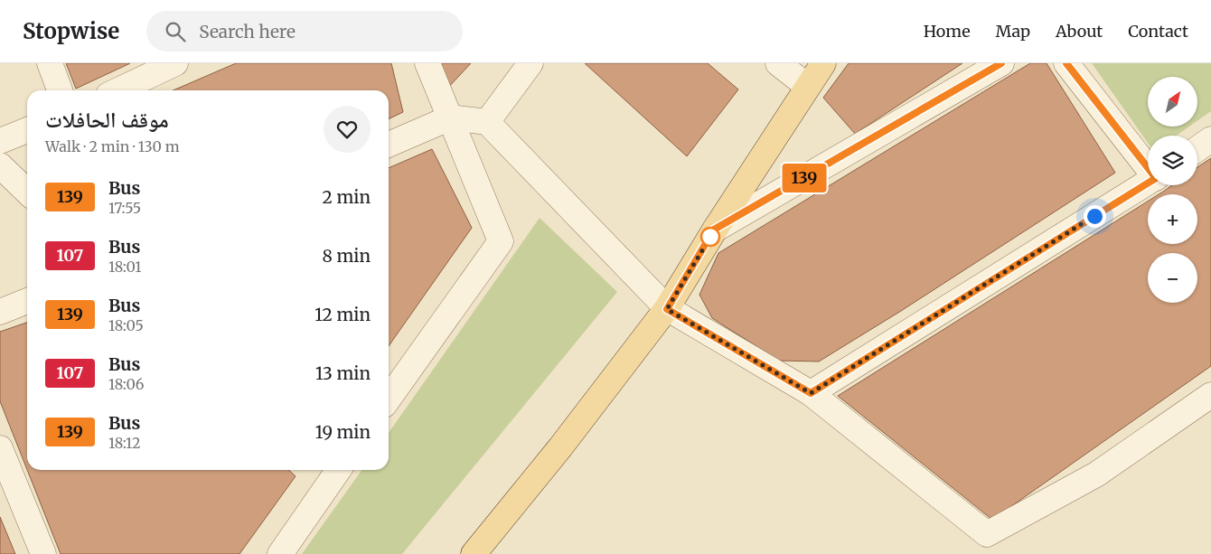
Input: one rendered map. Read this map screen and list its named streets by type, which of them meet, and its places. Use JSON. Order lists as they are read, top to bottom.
{
  "lines": ["bus line 139"],
  "north": "top right",
  "page": {
    "header": "Stopwise",
    "search": "Search here",
    "nav": [
      "Home",
      "Map",
      "About",
      "Contact"
    ],
    "on_map": "139",
    "map_buttons": ["+", "−"],
    "heading": ["موقف الحافلات", "Walk · 2 min · 130 m"],
    "list": [
      {
        "mark": "139",
        "name": "Bus",
        "note": "17:55",
        "value": "2 min"
      },
      {
        "mark": "107",
        "name": "Bus",
        "note": "18:01",
        "value": "8 min"
      },
      {
        "mark": "139",
        "name": "Bus",
        "note": "18:05",
        "value": "12 min"
      },
      {
        "mark": "107",
        "name": "Bus",
        "note": "18:06",
        "value": "13 min"
      },
      {
        "mark": "139",
        "name": "Bus",
        "note": "18:12",
        "value": "19 min"
      }
    ]
  }
}
